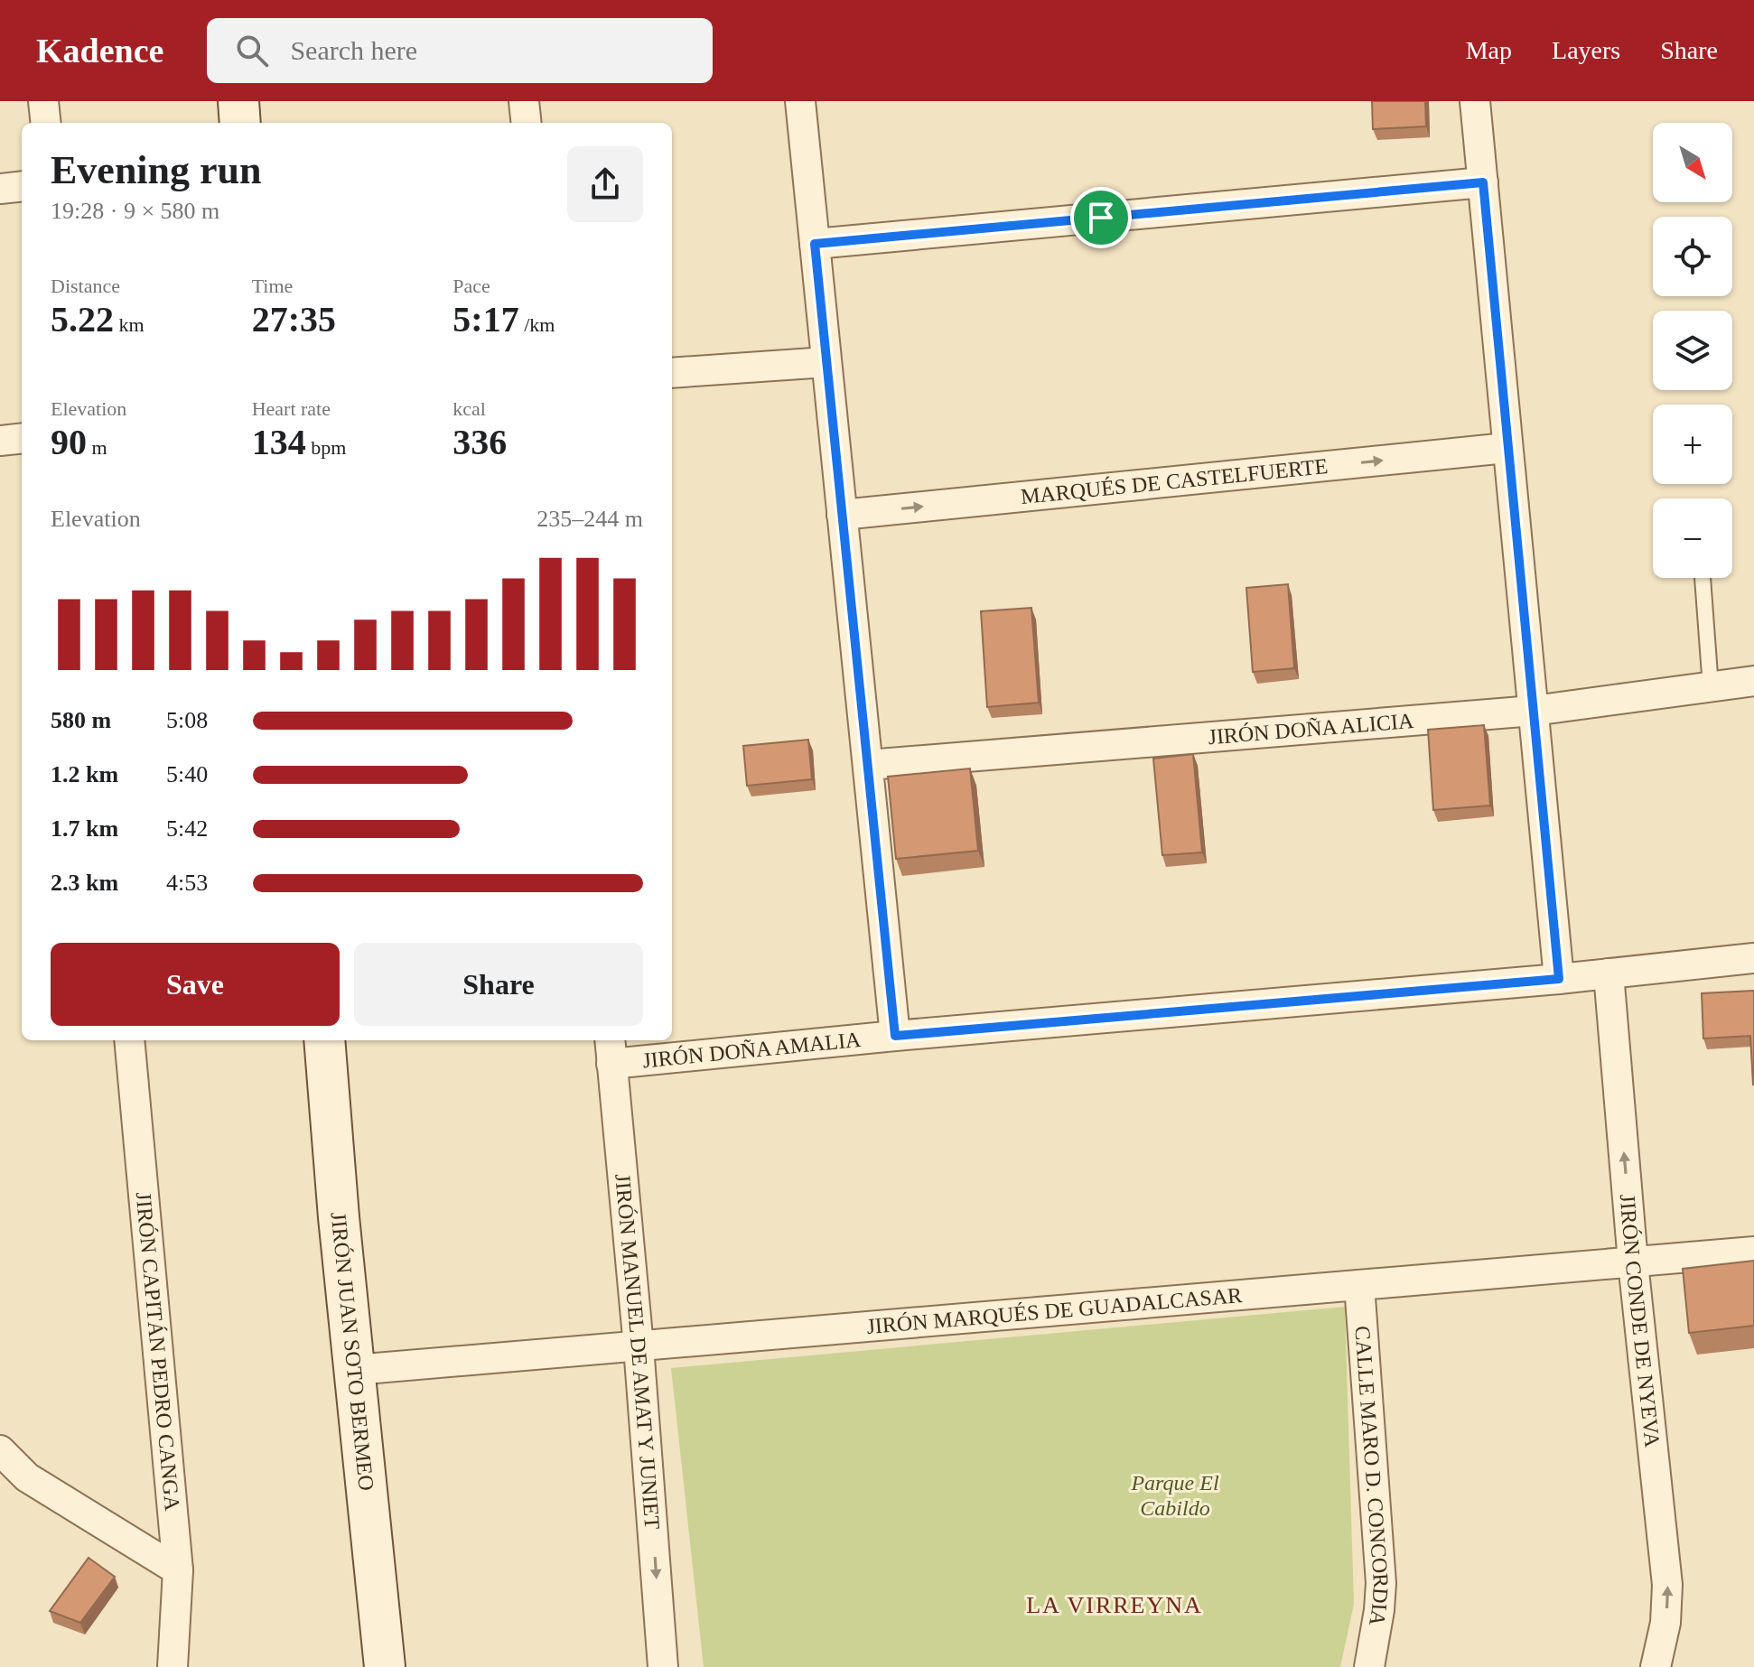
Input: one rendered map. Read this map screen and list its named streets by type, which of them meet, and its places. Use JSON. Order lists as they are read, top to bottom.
{
  "streets": {
    "street": [
      "MARQUÉS DE CASTELFUERTE",
      "JIRÓN DOÑA ALICIA",
      "JIRÓN DOÑA AMALIA",
      "JIRÓN MARQUÉS DE GUADALCASAR",
      "JIRÓN CONDE DE NYEVA",
      "JIRÓN CAPITÁN PEDRO CANGA",
      "JIRÓN JUAN SOTO BERMEO",
      "JIRÓN MANUEL DE AMAT Y JUNIET",
      "CALLE MARO D. CONCORDIA"
    ]
  },
  "crossings": [
    ["JIRÓN DOÑA AMALIA", "JIRÓN CONDE DE NYEVA"],
    ["JIRÓN DOÑA AMALIA", "JIRÓN MANUEL DE AMAT Y JUNIET"],
    ["JIRÓN MARQUÉS DE GUADALCASAR", "JIRÓN CONDE DE NYEVA"],
    ["JIRÓN MARQUÉS DE GUADALCASAR", "JIRÓN JUAN SOTO BERMEO"],
    ["JIRÓN MARQUÉS DE GUADALCASAR", "JIRÓN MANUEL DE AMAT Y JUNIET"],
    ["JIRÓN MARQUÉS DE GUADALCASAR", "CALLE MARO D. CONCORDIA"]
  ],
  "one_way": ["MARQUÉS DE CASTELFUERTE", "JIRÓN CONDE DE NYEVA", "JIRÓN MANUEL DE AMAT Y JUNIET"],
  "districts": ["LA VIRREYNA"],
  "parks": ["Parque El Cabildo"],
  "north": "bottom right",
  "page": {
    "header": "Kadence",
    "search": "Search here",
    "nav": ["Map", "Layers", "Share"],
    "map_buttons": ["+", "−"],
    "heading": ["Evening run", "19:28 · 9 × 580 m"],
    "stats": [
      ["Distance", "5.22 km"],
      ["Time", "27:35"],
      ["Pace", "5:17 /km"],
      ["Elevation", "90 m"],
      ["Heart rate", "134 bpm"],
      ["kcal", "336"]
    ],
    "chart": ["Elevation", "235–244 m"],
    "list": [
      {
        "name": "580 m",
        "note": "5:08"
      },
      {
        "name": "1.2 km",
        "note": "5:40"
      },
      {
        "name": "1.7 km",
        "note": "5:42"
      },
      {
        "name": "2.3 km",
        "note": "4:53"
      }
    ],
    "buttons": ["Save", "Share"]
  }
}
